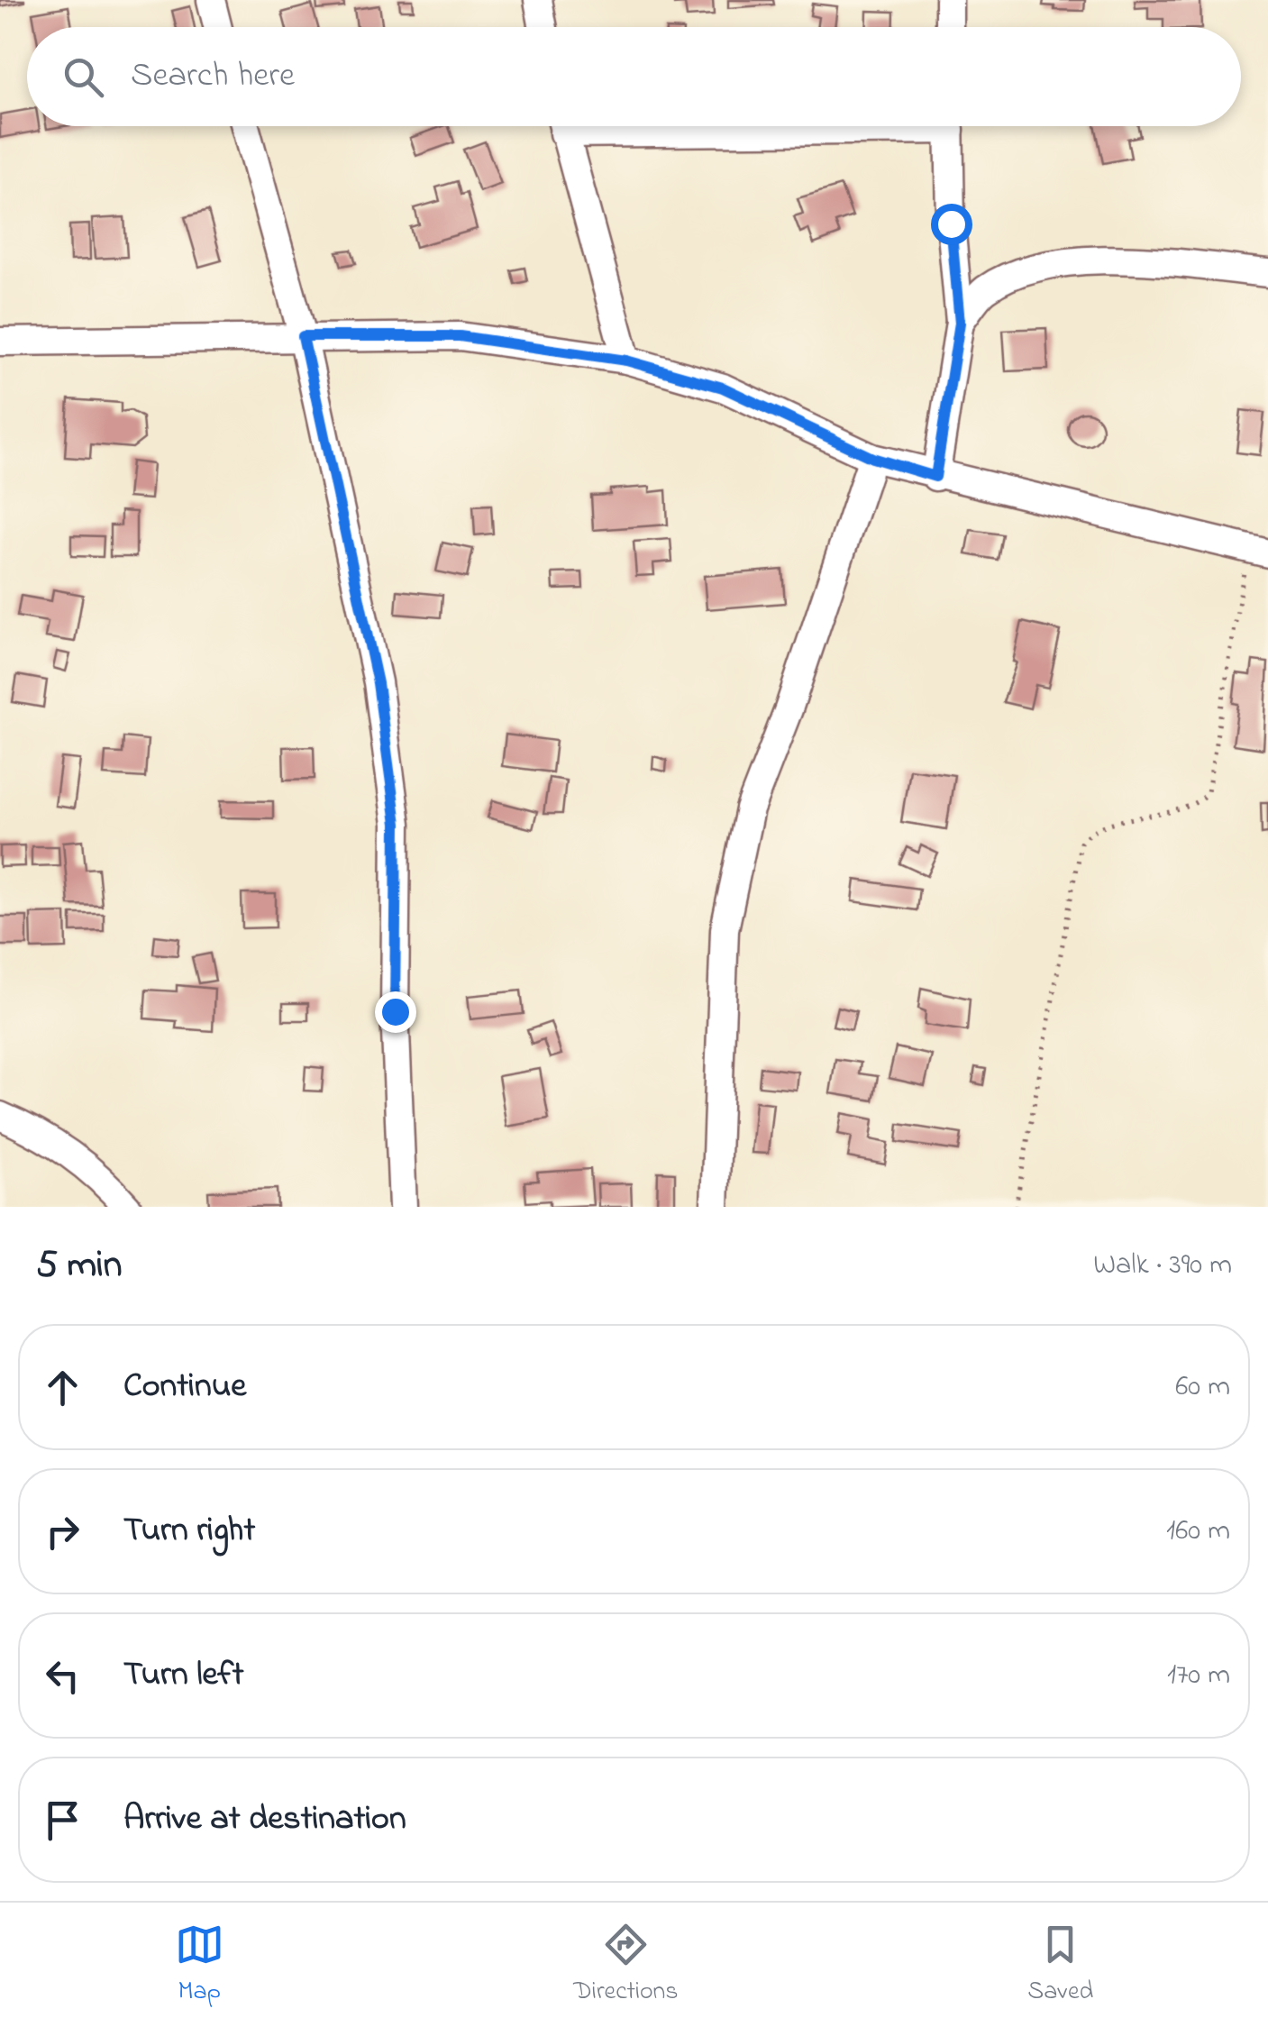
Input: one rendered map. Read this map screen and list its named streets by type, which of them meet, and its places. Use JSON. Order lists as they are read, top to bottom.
{
  "page": {
    "search": "Search here",
    "heading": ["5 min", "Walk · 390 m"],
    "list": [
      ["Continue", "60 m"],
      ["Turn right", "160 m"],
      ["Turn left", "170 m"],
      "Arrive at destination"
    ],
    "nav": ["Map", "Directions", "Saved"]
  }
}
